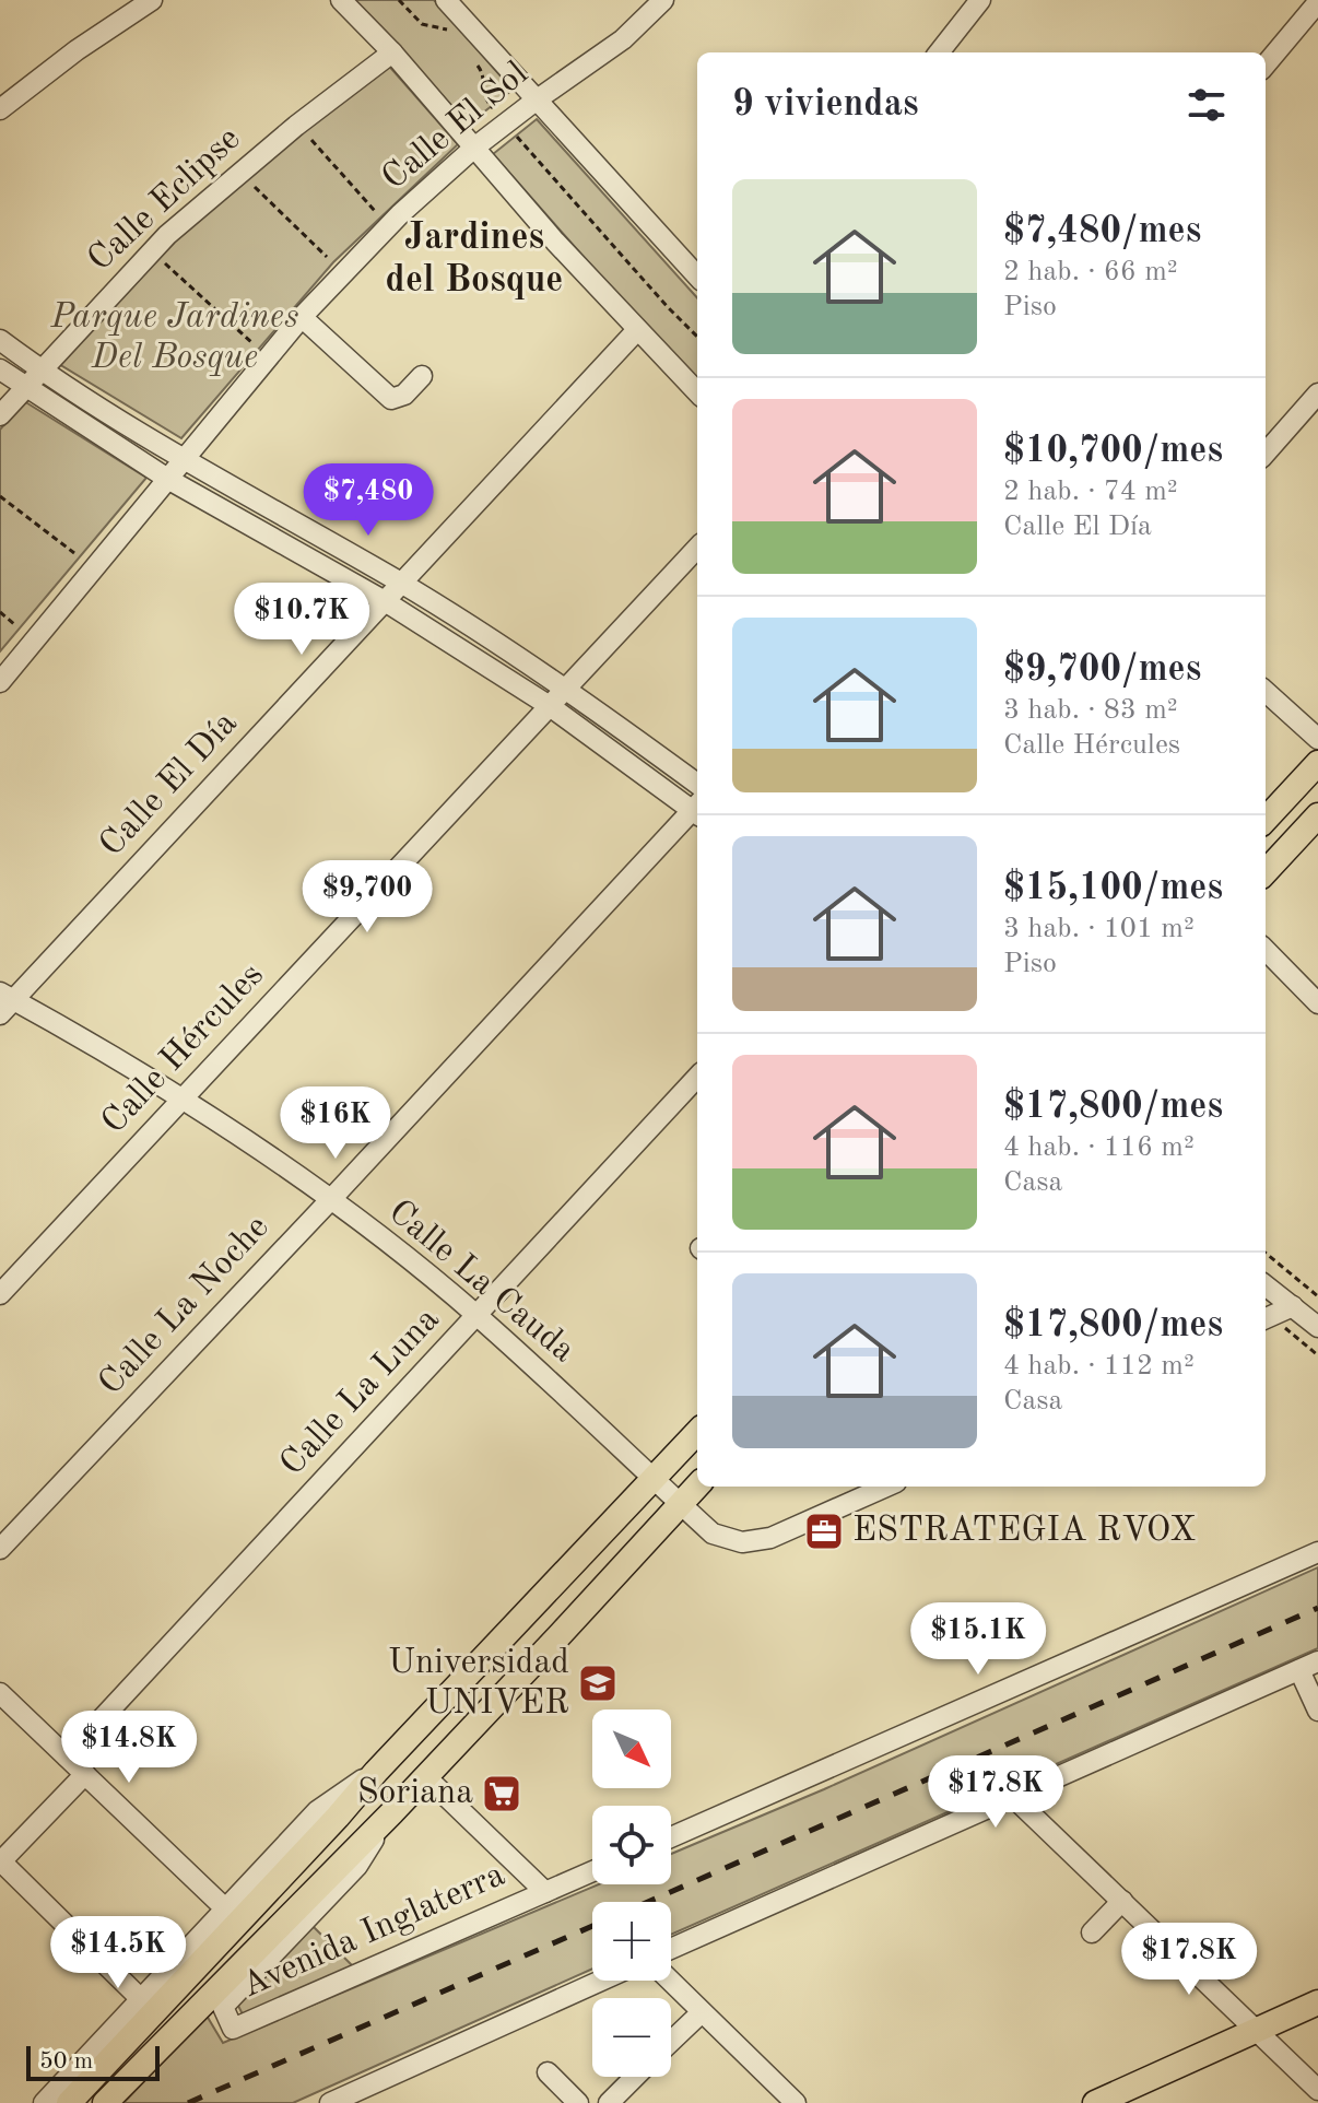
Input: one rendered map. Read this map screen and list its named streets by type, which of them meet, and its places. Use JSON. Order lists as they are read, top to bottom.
{
  "streets": {
    "street": [
      "Calle El Sol",
      "Calle Eclipse",
      "Calle El Día",
      "Calle Hércules",
      "Calle La Cauda",
      "Calle La Noche",
      "Calle La Luna",
      "Avenida Inglaterra"
    ]
  },
  "crossings": [
    ["Calle El Día", "Calle La Cauda"],
    ["Calle Hércules", "Calle La Cauda"],
    ["Calle La Cauda", "Calle La Noche"],
    ["Calle La Cauda", "Calle La Luna"]
  ],
  "districts": ["Jardines del Bosque"],
  "parks": ["Parque Jardines Del Bosque"],
  "places": {
    "office": ["ESTRATEGIA RVOX"],
    "school or university": ["Universidad UNIVER"],
    "supermarket": ["Soriana"]
  },
  "scale_bar": "50 m",
  "north": "bottom right",
  "page": {
    "heading": "9 viviendas",
    "list": [
      {
        "name": "$7,480/mes",
        "note": "2 hab. · 66 m² · Piso"
      },
      {
        "name": "$10,700/mes",
        "note": "2 hab. · 74 m² · Calle El Día"
      },
      {
        "name": "$9,700/mes",
        "note": "3 hab. · 83 m² · Calle Hércules"
      },
      {
        "name": "$15,100/mes",
        "note": "3 hab. · 101 m² · Piso"
      },
      {
        "name": "$17,800/mes",
        "note": "4 hab. · 116 m² · Casa"
      },
      {
        "name": "$17,800/mes",
        "note": "4 hab. · 112 m² · Casa"
      }
    ],
    "price": [
      "$7,480",
      "$10.7K",
      "$9,700",
      "$16K",
      "$15.1K",
      "$14.8K",
      "$17.8K",
      "$14.5K",
      "$17.8K"
    ],
    "map_buttons": ["+", "−"],
    "scale": "50 m"
  }
}
